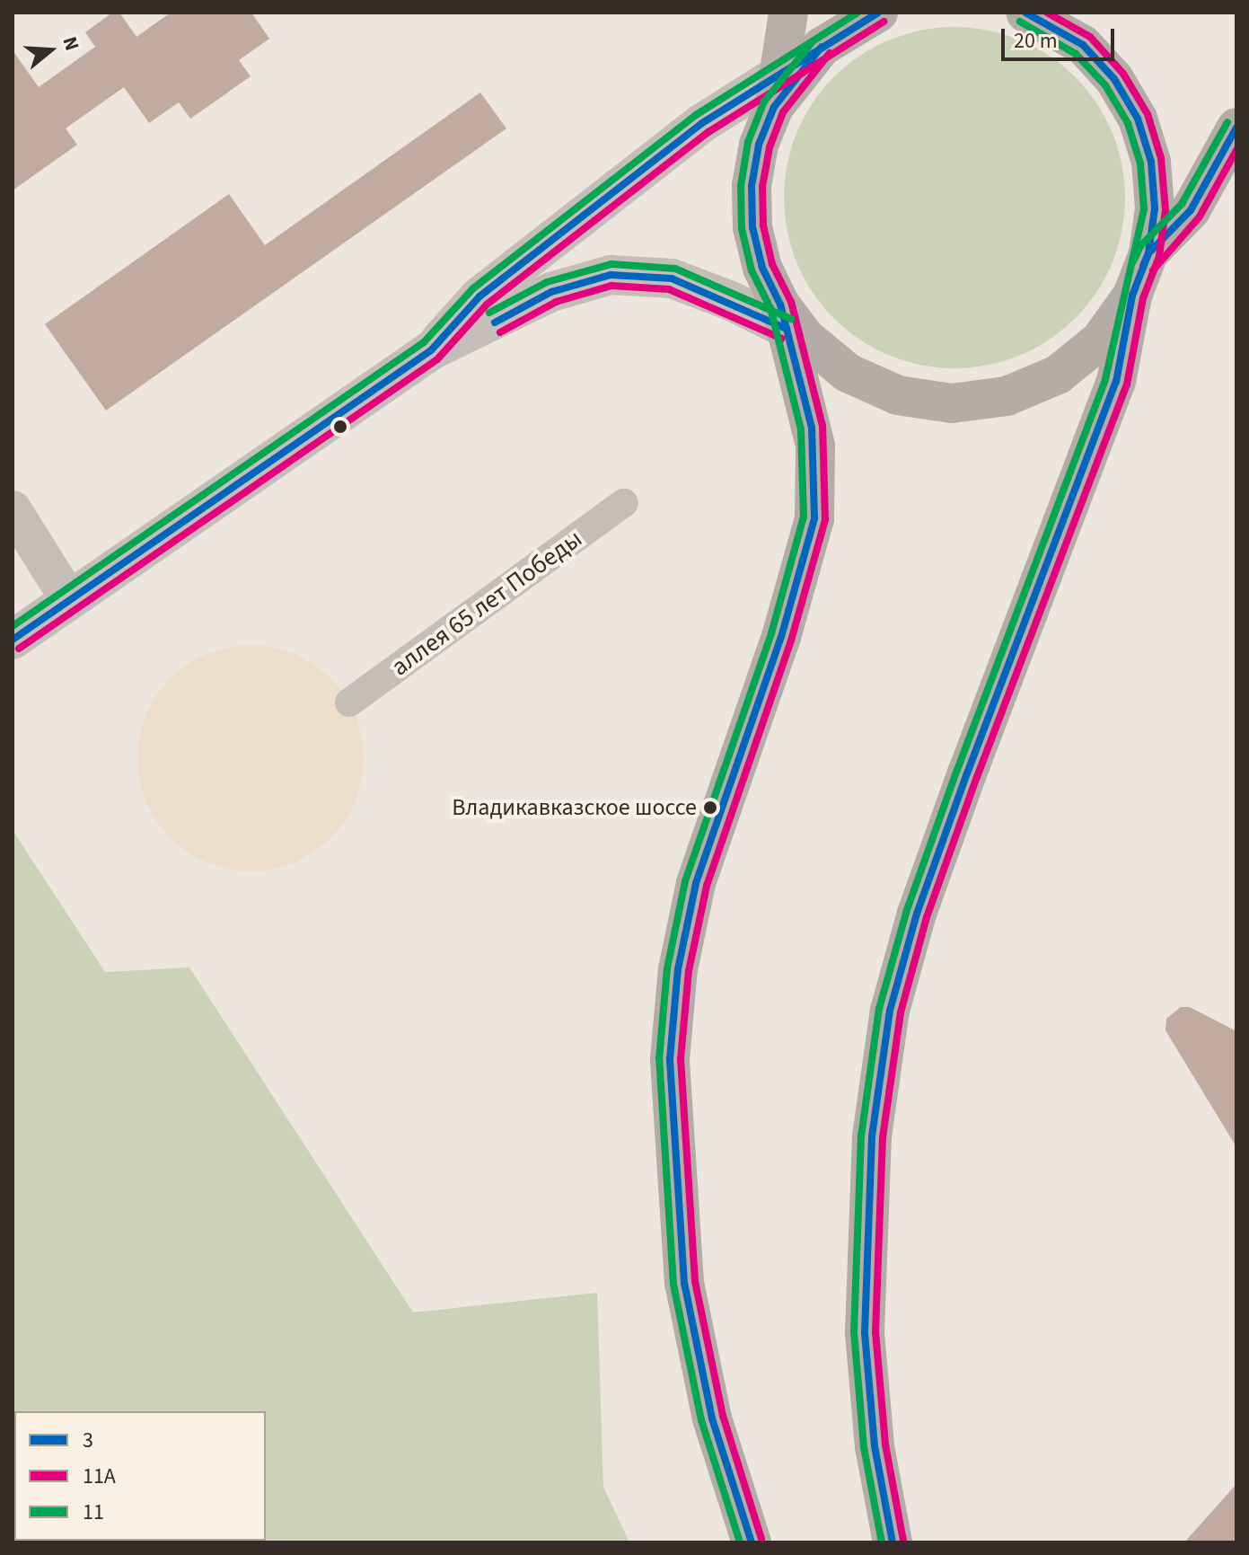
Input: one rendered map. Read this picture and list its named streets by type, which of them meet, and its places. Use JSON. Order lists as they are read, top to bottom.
{
  "streets": {
    "street": ["аллея 65 лет Победы"]
  },
  "places": ["Владикавказское шоссе"],
  "lines": ["transit line 3", "transit line 11А", "transit line 11"],
  "legend": ["3", "11А", "11"],
  "scale_bar": "20 m",
  "north": "right"
}
